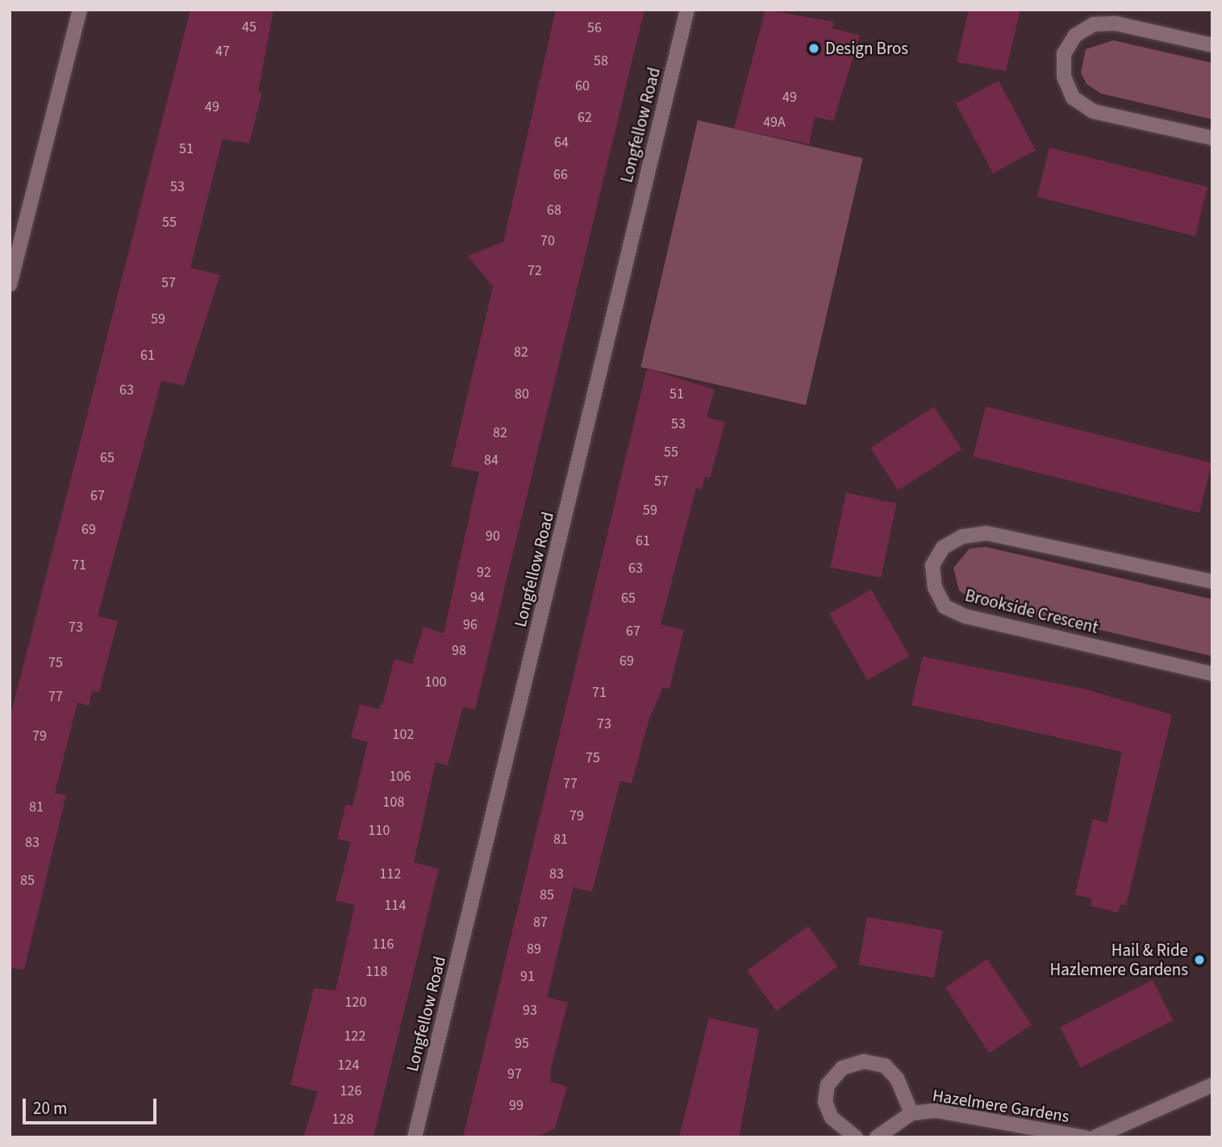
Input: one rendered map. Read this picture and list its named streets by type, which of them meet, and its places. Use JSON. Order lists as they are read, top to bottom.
{
  "streets": {
    "street": ["Longfellow Road", "Brookside Crescent", "Hazelmere Gardens"]
  },
  "places": ["Design Bros", "Hail & Ride Hazlemere Gardens"],
  "house_numbers": [
    "45",
    "56",
    "47",
    "58",
    "60",
    "49",
    "49",
    "62",
    "49A",
    "64",
    "51",
    "66",
    "53",
    "68",
    "55",
    "70",
    "72",
    "57",
    "59",
    "82",
    "61",
    "63",
    "80",
    "51",
    "53",
    "82",
    "55",
    "65",
    "84",
    "57",
    "67",
    "59",
    "69",
    "90",
    "61",
    "71",
    "63",
    "92",
    "94",
    "65",
    "96",
    "73",
    "67",
    "98",
    "69",
    "75",
    "100",
    "71",
    "77",
    "73",
    "102",
    "79",
    "75",
    "106",
    "77",
    "108",
    "81",
    "79",
    "110",
    "81",
    "83",
    "112",
    "83",
    "85",
    "85",
    "114",
    "87",
    "116",
    "89",
    "118",
    "91",
    "120",
    "93",
    "122",
    "95",
    "124",
    "97",
    "126",
    "99",
    "128"
  ],
  "scale_bar": "20 m"
}
